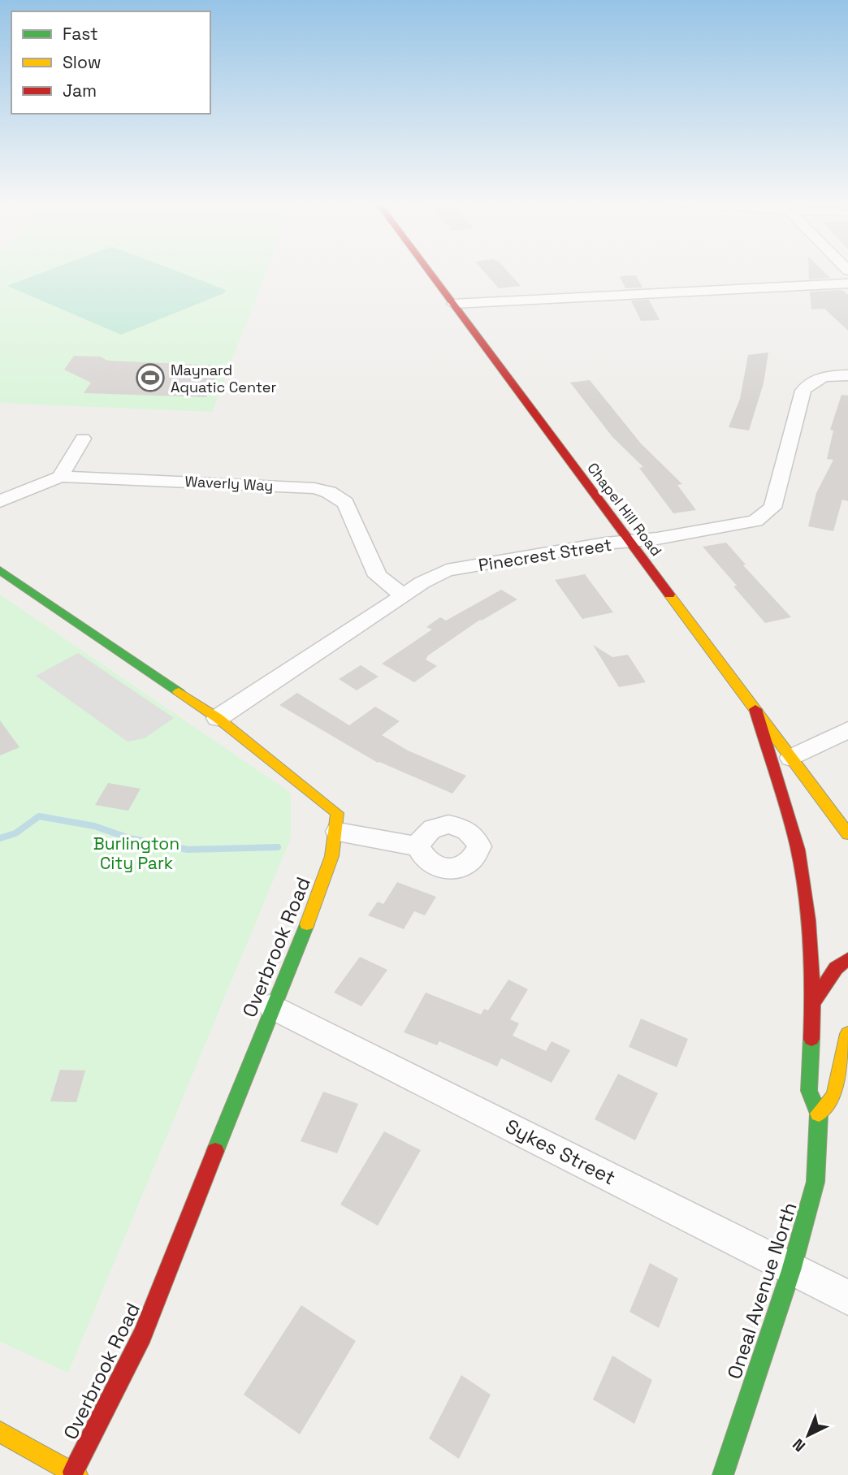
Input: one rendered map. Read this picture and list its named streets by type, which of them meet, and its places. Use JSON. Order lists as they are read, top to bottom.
{
  "streets": {
    "main road": ["Chapel Hill Road", "Overbrook Road", "Oneal Avenue North"],
    "street": ["Waverly Way", "Pinecrest Street", "Sykes Street"]
  },
  "crossings": [
    ["Waverly Way", "Pinecrest Street"],
    ["Chapel Hill Road", "Pinecrest Street"],
    ["Chapel Hill Road", "Oneal Avenue North"],
    ["Overbrook Road", "Sykes Street"],
    ["Sykes Street", "Oneal Avenue North"]
  ],
  "parks": ["Burlington City Park"],
  "places": {
    "sports": ["Maynard Aquatic Center"]
  },
  "legend": ["Fast", "Slow", "Jam"],
  "north": "bottom left"
}
